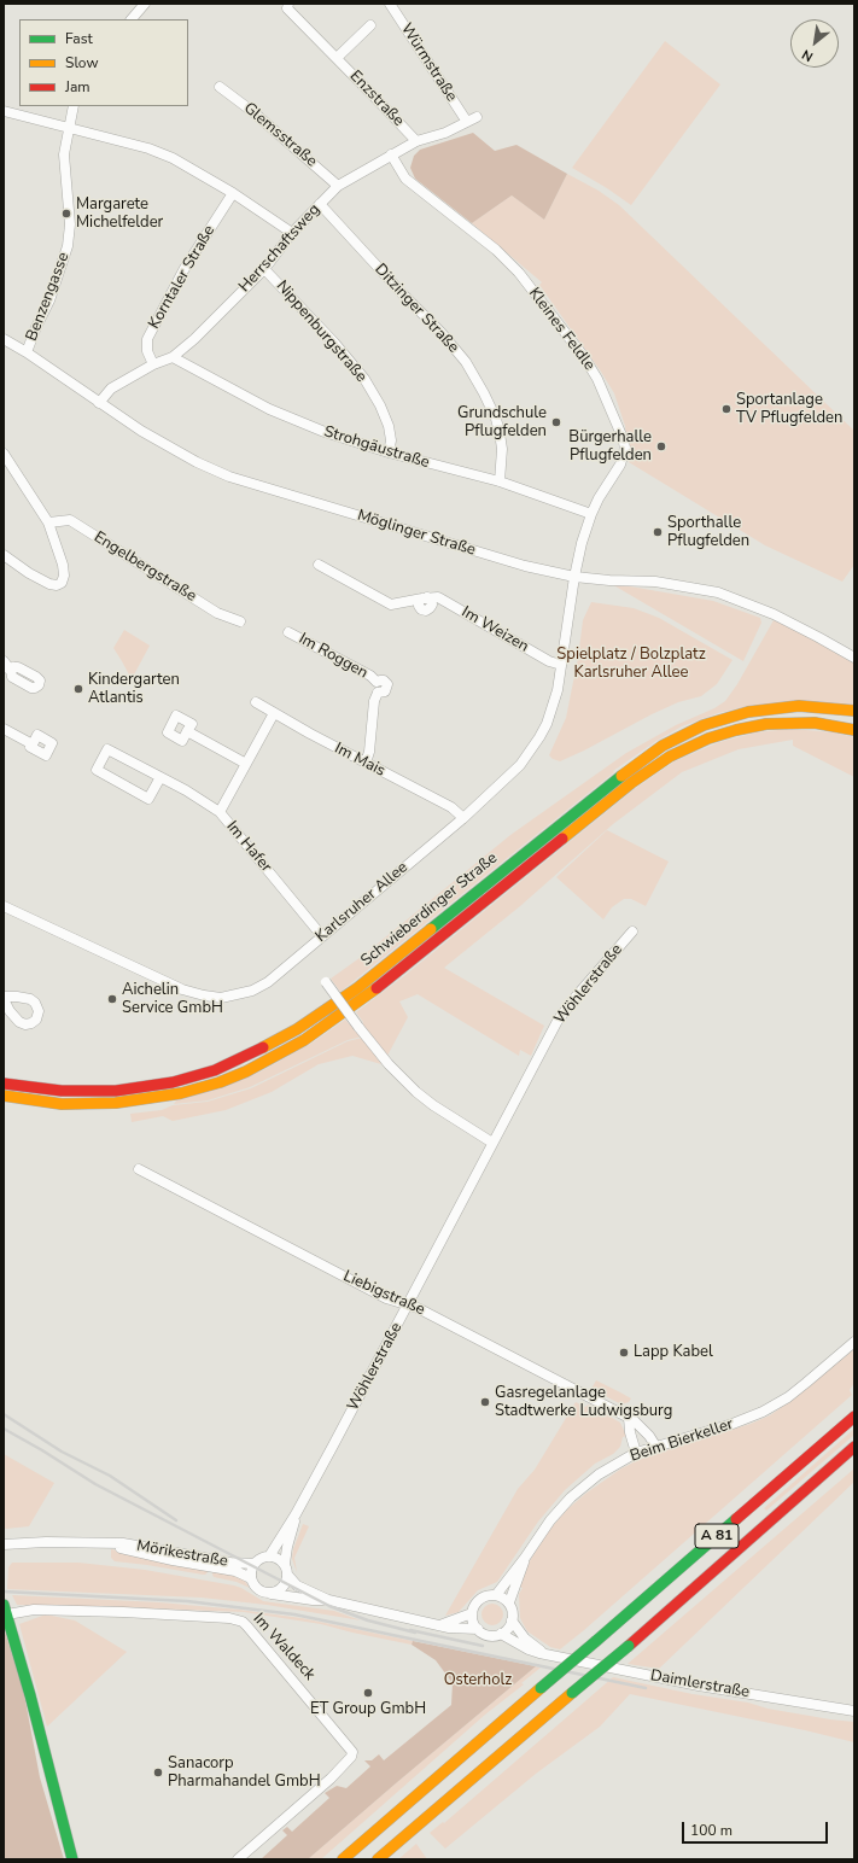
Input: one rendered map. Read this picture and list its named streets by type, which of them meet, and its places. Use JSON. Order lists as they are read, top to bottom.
{
  "streets": {
    "main road": ["Schwieberdinger Straße", "A 81", "Im Waldeck"],
    "street": [
      "Würmstraße",
      "Enzstraße",
      "Glemsstraße",
      "Herrschaftsweg",
      "Korntaler Straße",
      "Benzengasse",
      "Ditzinger Straße",
      "Kleines Feldle",
      "Nippenburgstraße",
      "Strohgäustraße",
      "Möglinger Straße",
      "Engelbergstraße",
      "Im Weizen",
      "Im Roggen",
      "Im Mais",
      "Im Hafer",
      "Karlsruher Allee",
      "Wöhlerstraße",
      "Liebigstraße",
      "Beim Bierkeller",
      "Mörikestraße",
      "Daimlerstraße"
    ]
  },
  "crossings": [
    ["Würmstraße", "Herrschaftsweg"],
    ["Enzstraße", "Herrschaftsweg"],
    ["Glemsstraße", "Herrschaftsweg"],
    ["Herrschaftsweg", "Korntaler Straße"],
    ["Herrschaftsweg", "Ditzinger Straße"],
    ["Herrschaftsweg", "Kleines Feldle"],
    ["Herrschaftsweg", "Nippenburgstraße"],
    ["Herrschaftsweg", "Strohgäustraße"],
    ["Herrschaftsweg", "Möglinger Straße"],
    ["Benzengasse", "Möglinger Straße"],
    ["Ditzinger Straße", "Strohgäustraße"],
    ["Kleines Feldle", "Strohgäustraße"],
    ["Kleines Feldle", "Möglinger Straße"],
    ["Kleines Feldle", "Karlsruher Allee"],
    ["Nippenburgstraße", "Strohgäustraße"],
    ["Möglinger Straße", "Karlsruher Allee"],
    ["Im Weizen", "Karlsruher Allee"],
    ["Im Roggen", "Im Mais"],
    ["Im Mais", "Karlsruher Allee"],
    ["Im Hafer", "Karlsruher Allee"],
    ["Wöhlerstraße", "Liebigstraße"],
    ["Wöhlerstraße", "Mörikestraße"],
    ["Liebigstraße", "Beim Bierkeller"],
    ["Beim Bierkeller", "Mörikestraße"],
    ["Beim Bierkeller", "Daimlerstraße"],
    ["Mörikestraße", "Daimlerstraße"]
  ],
  "parks": ["Spielplatz / Bolzplatz Karlsruher Allee", "Osterholz"],
  "places": [
    "Margarete Michelfelder",
    "Sportanlage TV Pflugfelden",
    "Grundschule Pflugfelden",
    "Bürgerhalle Pflugfelden",
    "Sporthalle Pflugfelden",
    "Kindergarten Atlantis",
    "Aichelin Service GmbH",
    "Lapp Kabel",
    "Gasregelanlage Stadtwerke Ludwigsburg",
    "ET Group GmbH",
    "Sanacorp Pharmahandel GmbH"
  ],
  "legend": ["Fast", "Slow", "Jam"],
  "scale_bar": "100 m",
  "north": "bottom left"
}
